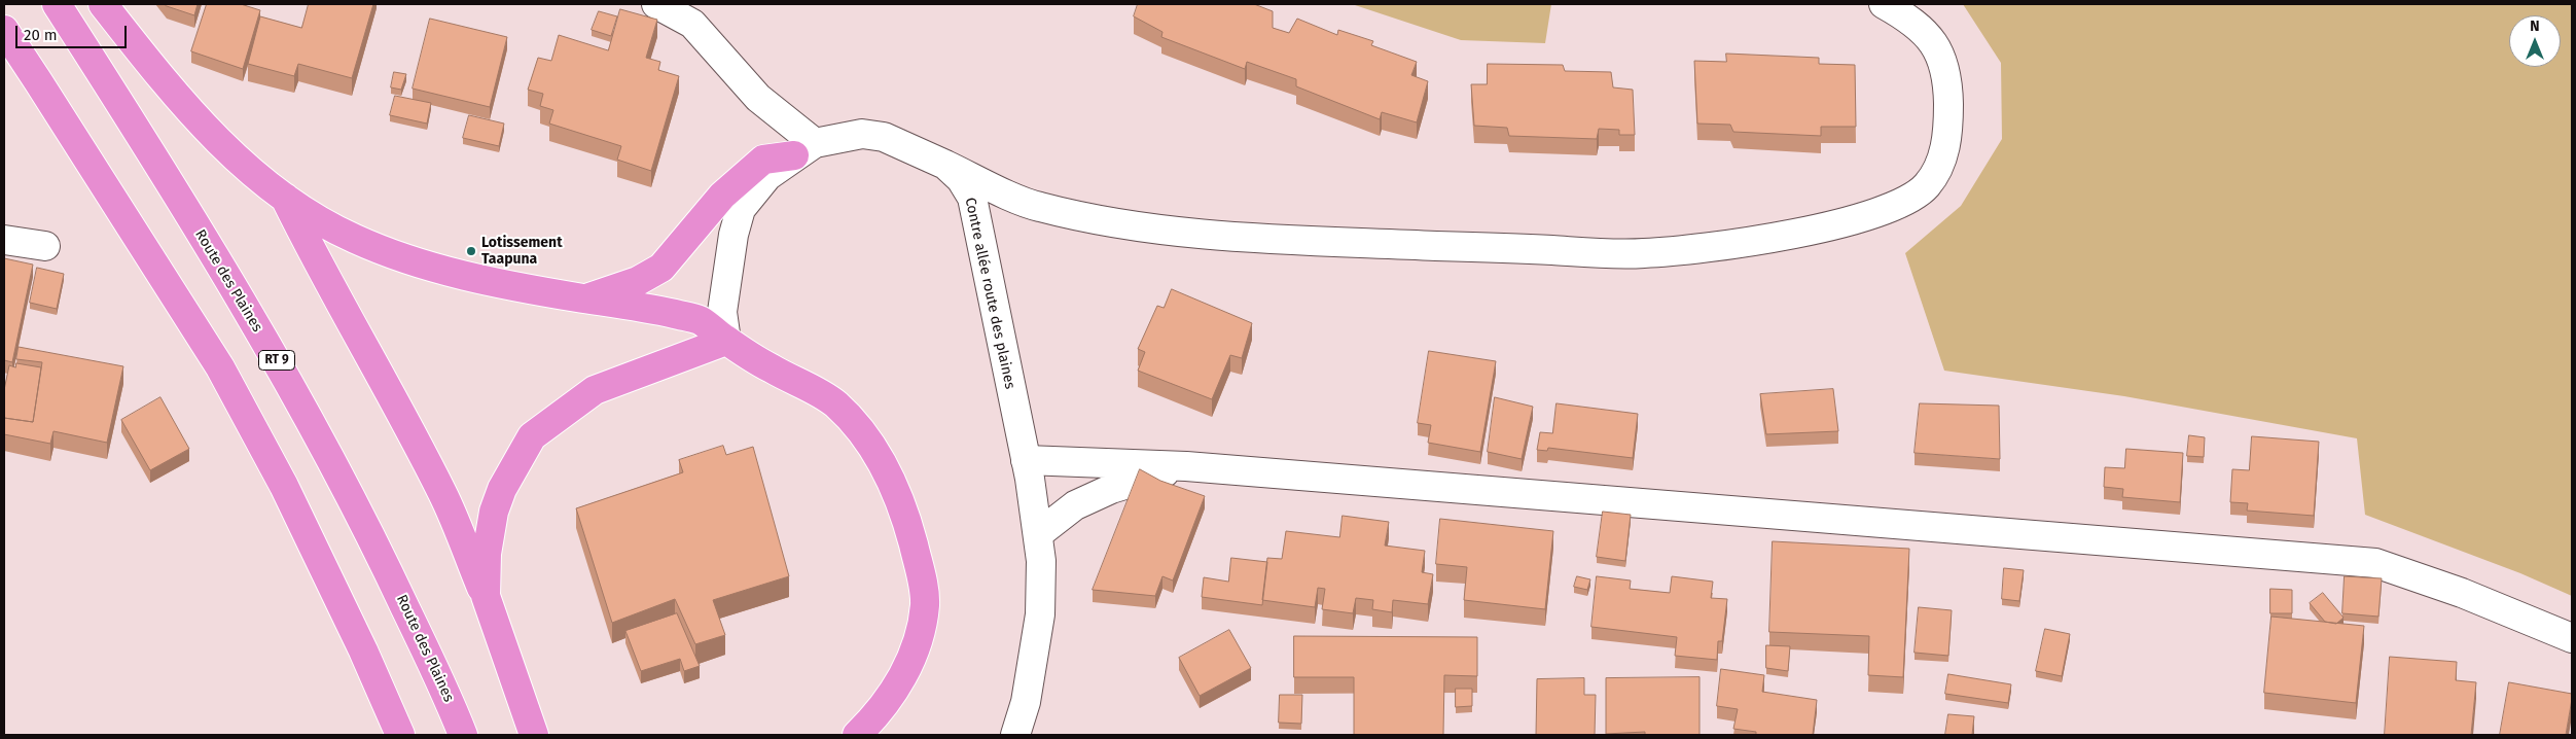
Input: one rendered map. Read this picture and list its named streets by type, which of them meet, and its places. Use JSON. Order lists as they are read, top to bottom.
{
  "streets": {
    "highway": ["Route des Plaines", "RT 9"],
    "main road": ["Contre allée route des plaines"]
  },
  "places": ["Lotissement Taapuna"],
  "scale_bar": "20 m",
  "north": "top"
}
